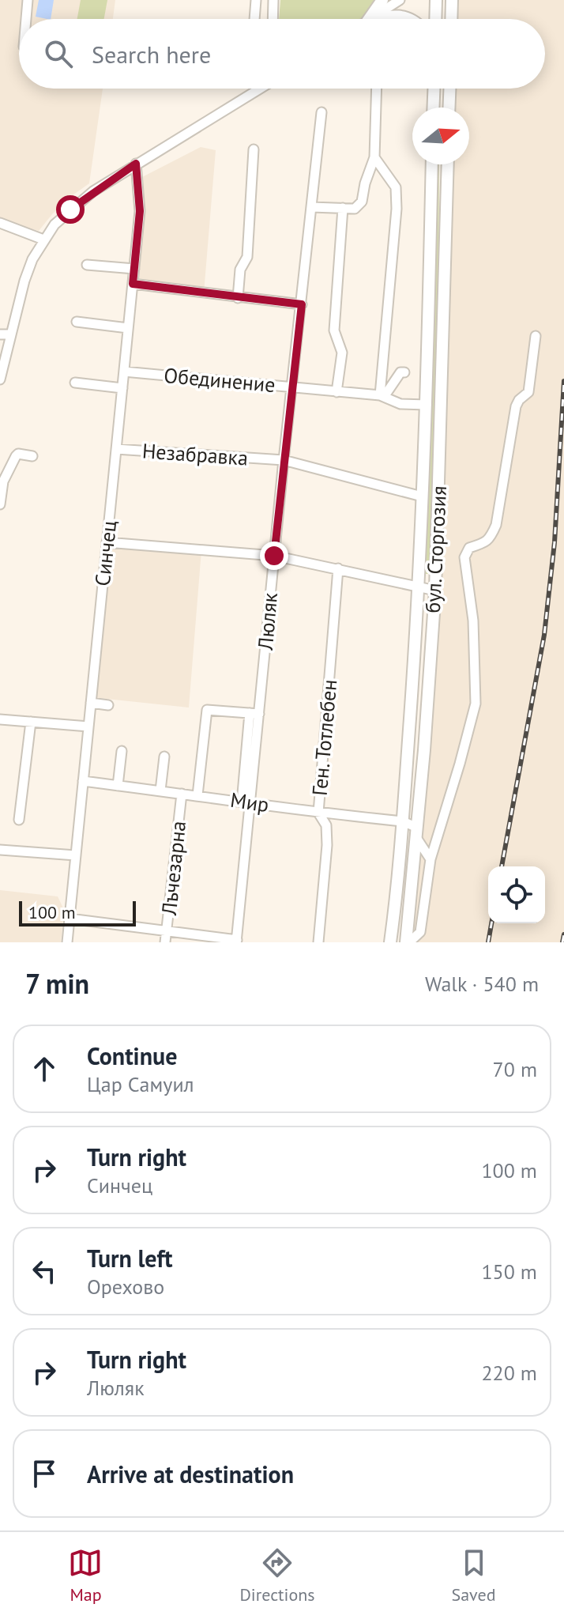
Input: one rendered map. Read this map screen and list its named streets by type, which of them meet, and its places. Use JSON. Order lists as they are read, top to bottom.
{
  "streets": {
    "main road": ["бул. Сторгозия"],
    "street": [
      "Обединение",
      "Незабравка",
      "Синчец",
      "Люляк",
      "Ген. Тотлебен",
      "Мир",
      "Лъчезарна"
    ]
  },
  "crossings": [
    ["Обединение", "бул. Сторгозия"],
    ["Обединение", "Синчец"],
    ["Обединение", "Люляк"],
    ["Незабравка", "бул. Сторгозия"],
    ["Незабравка", "Синчец"],
    ["Незабравка", "Люляк"],
    ["бул. Сторгозия", "Мир"],
    ["Синчец", "Мир"],
    ["Люляк", "Мир"],
    ["Ген. Тотлебен", "Мир"],
    ["Мир", "Лъчезарна"]
  ],
  "scale_bar": "100 m",
  "north": "right",
  "page": {
    "search": "Search here",
    "scale": "100 m",
    "heading": ["7 min", "Walk · 540 m"],
    "list": [
      ["Continue", "Цар Самуил", "70 m"],
      ["Turn right", "Синчец", "100 m"],
      ["Turn left", "Орехово", "150 m"],
      ["Turn right", "Люляк", "220 m"],
      "Arrive at destination"
    ],
    "nav": ["Map", "Directions", "Saved"]
  }
}
